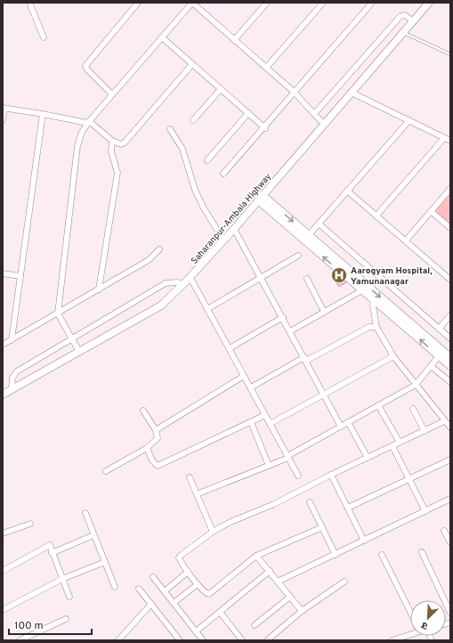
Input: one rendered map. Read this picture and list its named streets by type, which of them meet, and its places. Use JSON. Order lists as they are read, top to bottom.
{
  "streets": {
    "main road": ["Saharanpur-Ambala Highway"]
  },
  "places": {
    "hospital": ["Aarogyam Hospital, Yamunanagar"]
  },
  "scale_bar": "100 m",
  "north": "bottom left"
}
